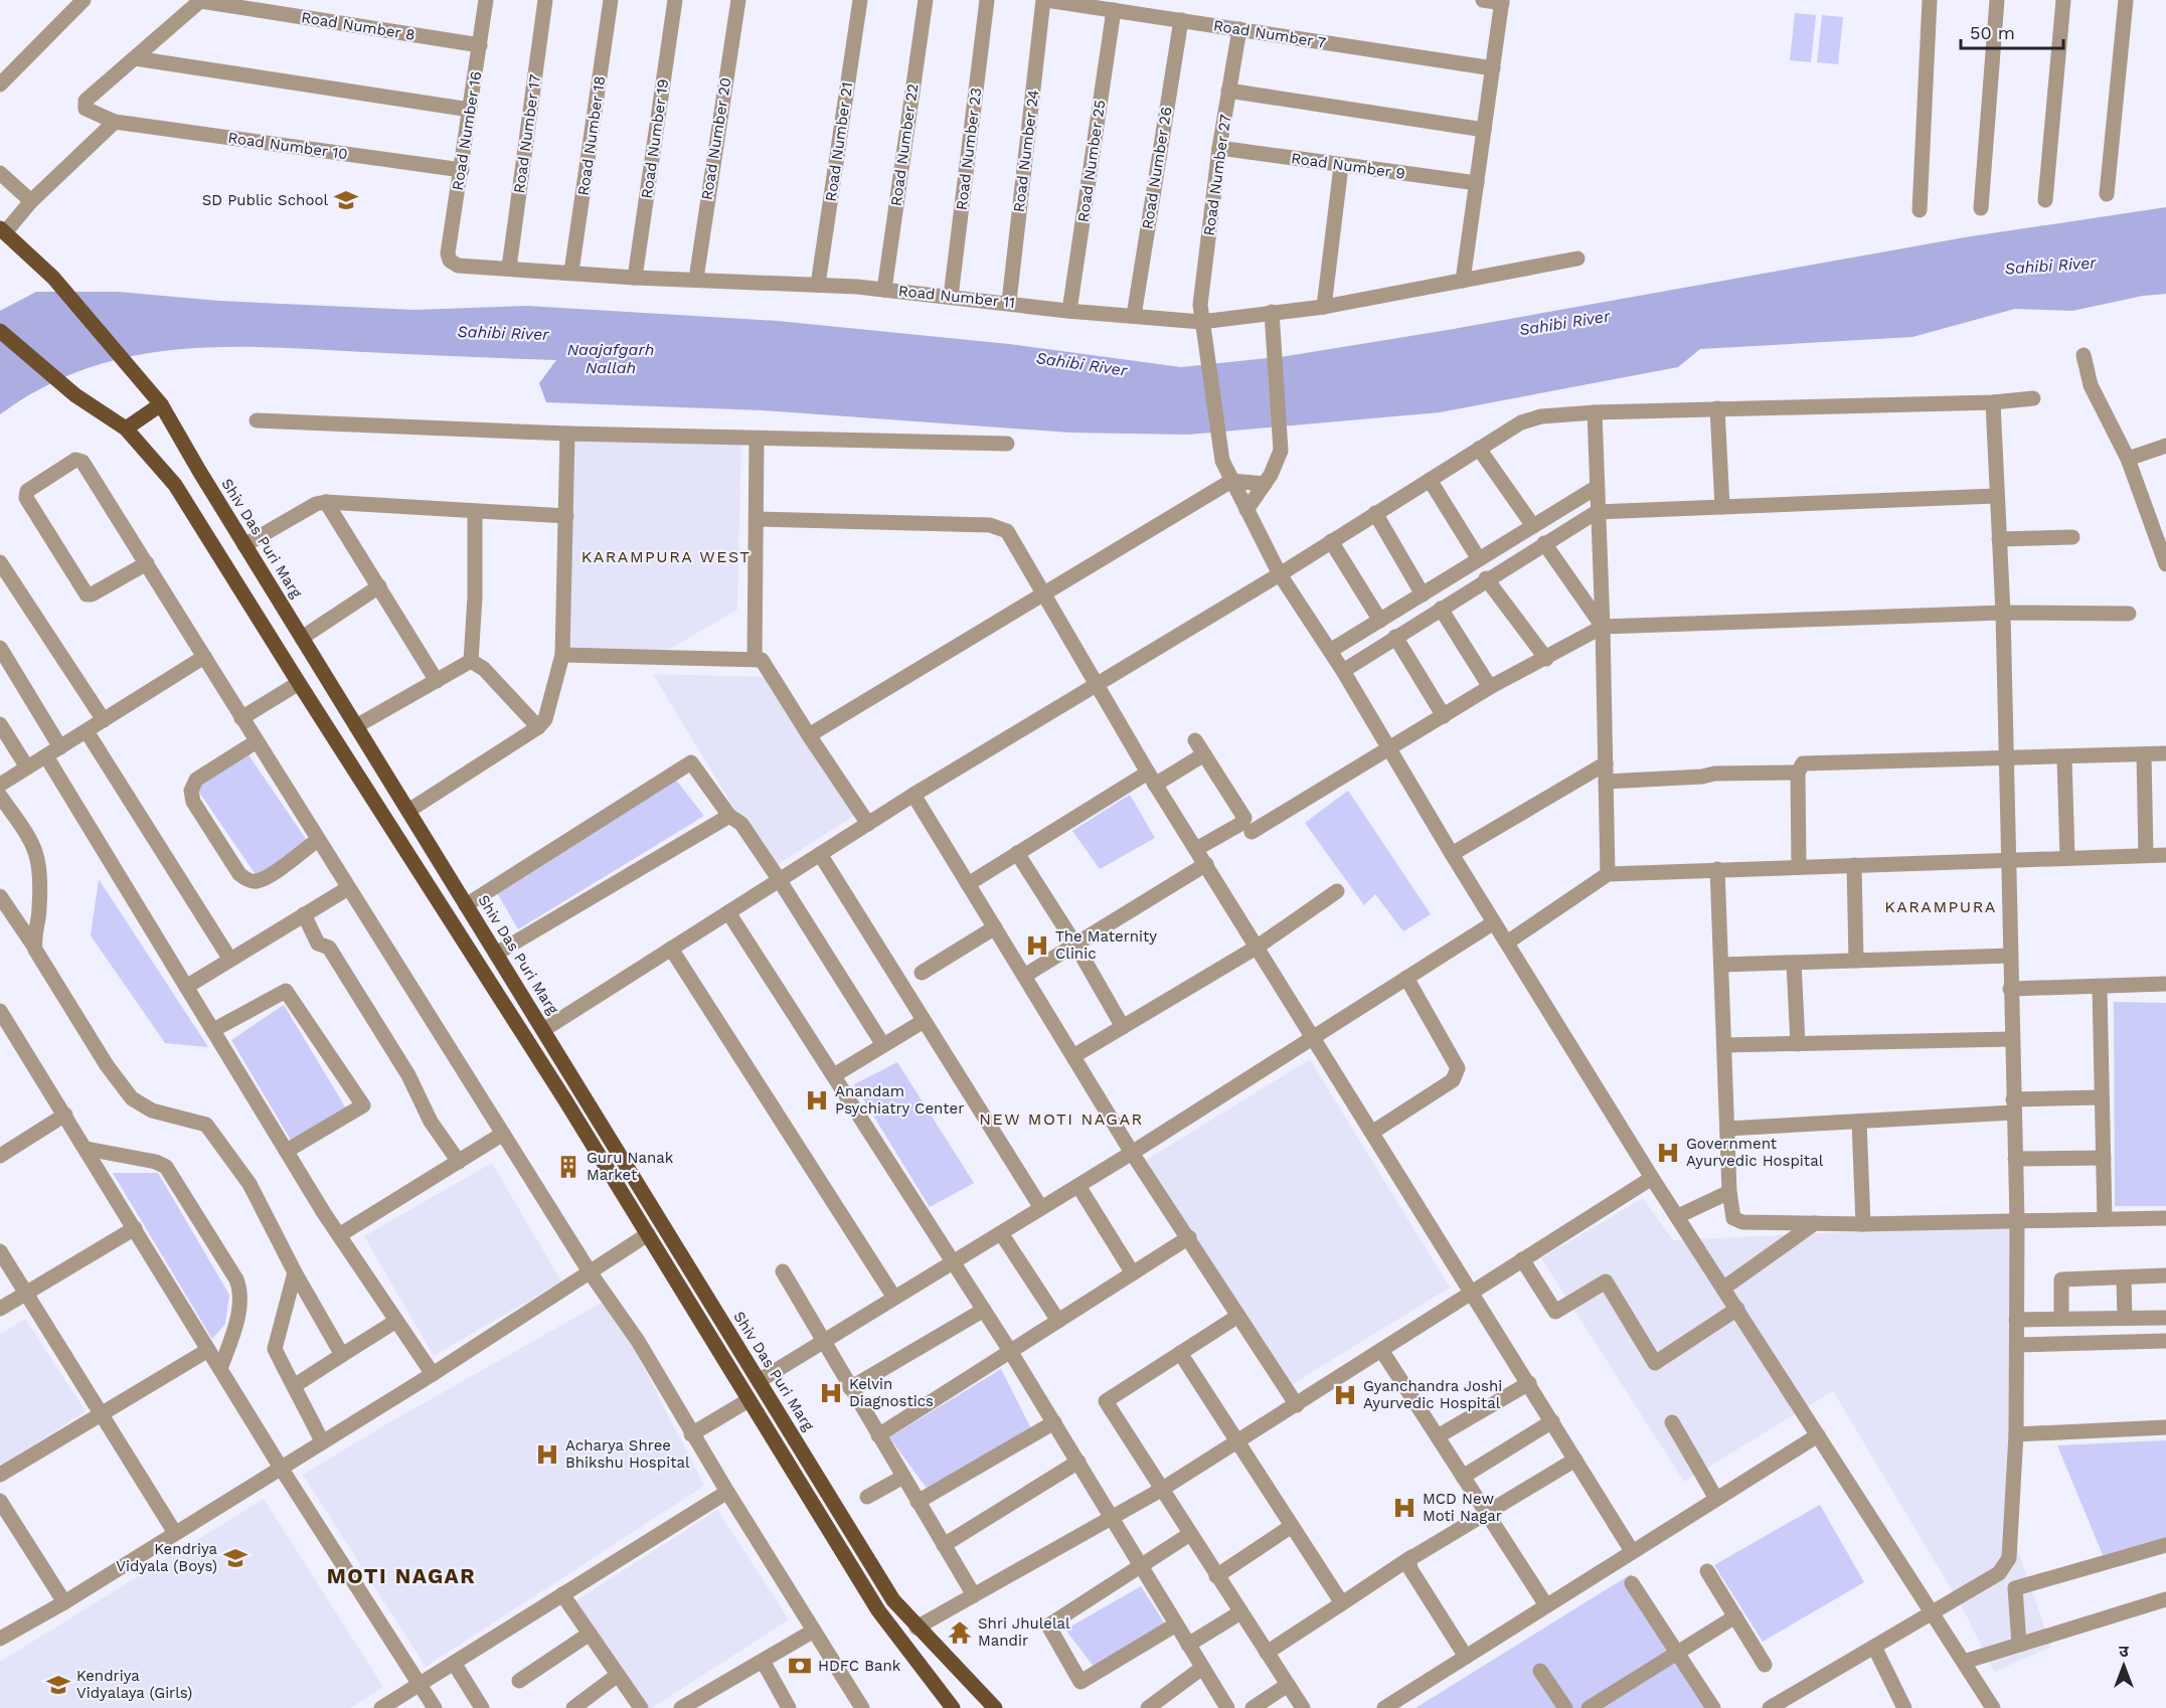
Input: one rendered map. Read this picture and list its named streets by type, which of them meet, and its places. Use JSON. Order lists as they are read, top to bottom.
{
  "streets": {
    "main road": ["Shiv Das Puri Marg"],
    "street": [
      "Road Number 8",
      "Road Number 7",
      "Road Number 16",
      "Road Number 17",
      "Road Number 18",
      "Road Number 19",
      "Road Number 20",
      "Road Number 21",
      "Road Number 22",
      "Road Number 10",
      "Road Number 23",
      "Road Number 24",
      "Road Number 25",
      "Road Number 9",
      "Road Number 26",
      "Road Number 27",
      "Road Number 11"
    ]
  },
  "crossings": [
    ["Road Number 8", "Road Number 16"],
    ["Road Number 7", "Road Number 24"],
    ["Road Number 7", "Road Number 25"],
    ["Road Number 7", "Road Number 26"],
    ["Road Number 7", "Road Number 27"],
    ["Road Number 16", "Road Number 10"],
    ["Road Number 16", "Road Number 11"],
    ["Road Number 17", "Road Number 11"],
    ["Road Number 18", "Road Number 11"],
    ["Road Number 19", "Road Number 11"],
    ["Road Number 20", "Road Number 11"],
    ["Road Number 21", "Road Number 11"],
    ["Road Number 22", "Road Number 11"],
    ["Road Number 23", "Road Number 11"],
    ["Road Number 24", "Road Number 11"],
    ["Road Number 25", "Road Number 11"],
    ["Road Number 9", "Road Number 27"],
    ["Road Number 26", "Road Number 11"],
    ["Road Number 27", "Road Number 11"]
  ],
  "districts": [
    "KARAMPURA WEST",
    "KARAMPURA",
    "NEW MOTI NAGAR",
    "MOTI NAGAR"
  ],
  "water": ["Sahibi River", "Naajafgarh Nallah"],
  "places": {
    "school or university": ["SD Public School", "Kendriya Vidyala (Boys)", "Kendriya Vidyalaya (Girls)"],
    "hospital": [
      "The Maternity Clinic",
      "Anandam Psychiatry Center",
      "Government Ayurvedic Hospital",
      "Kelvin Diagnostics",
      "Gyanchandra Joshi Ayurvedic Hospital",
      "Acharya Shree Bhikshu Hospital",
      "MCD New Moti Nagar"
    ],
    "building": ["Guru Nanak Market"],
    "temple": ["Shri Jhulelal Mandir"],
    "bank": ["HDFC Bank"]
  },
  "scale_bar": "50 m",
  "north": "top"
}
